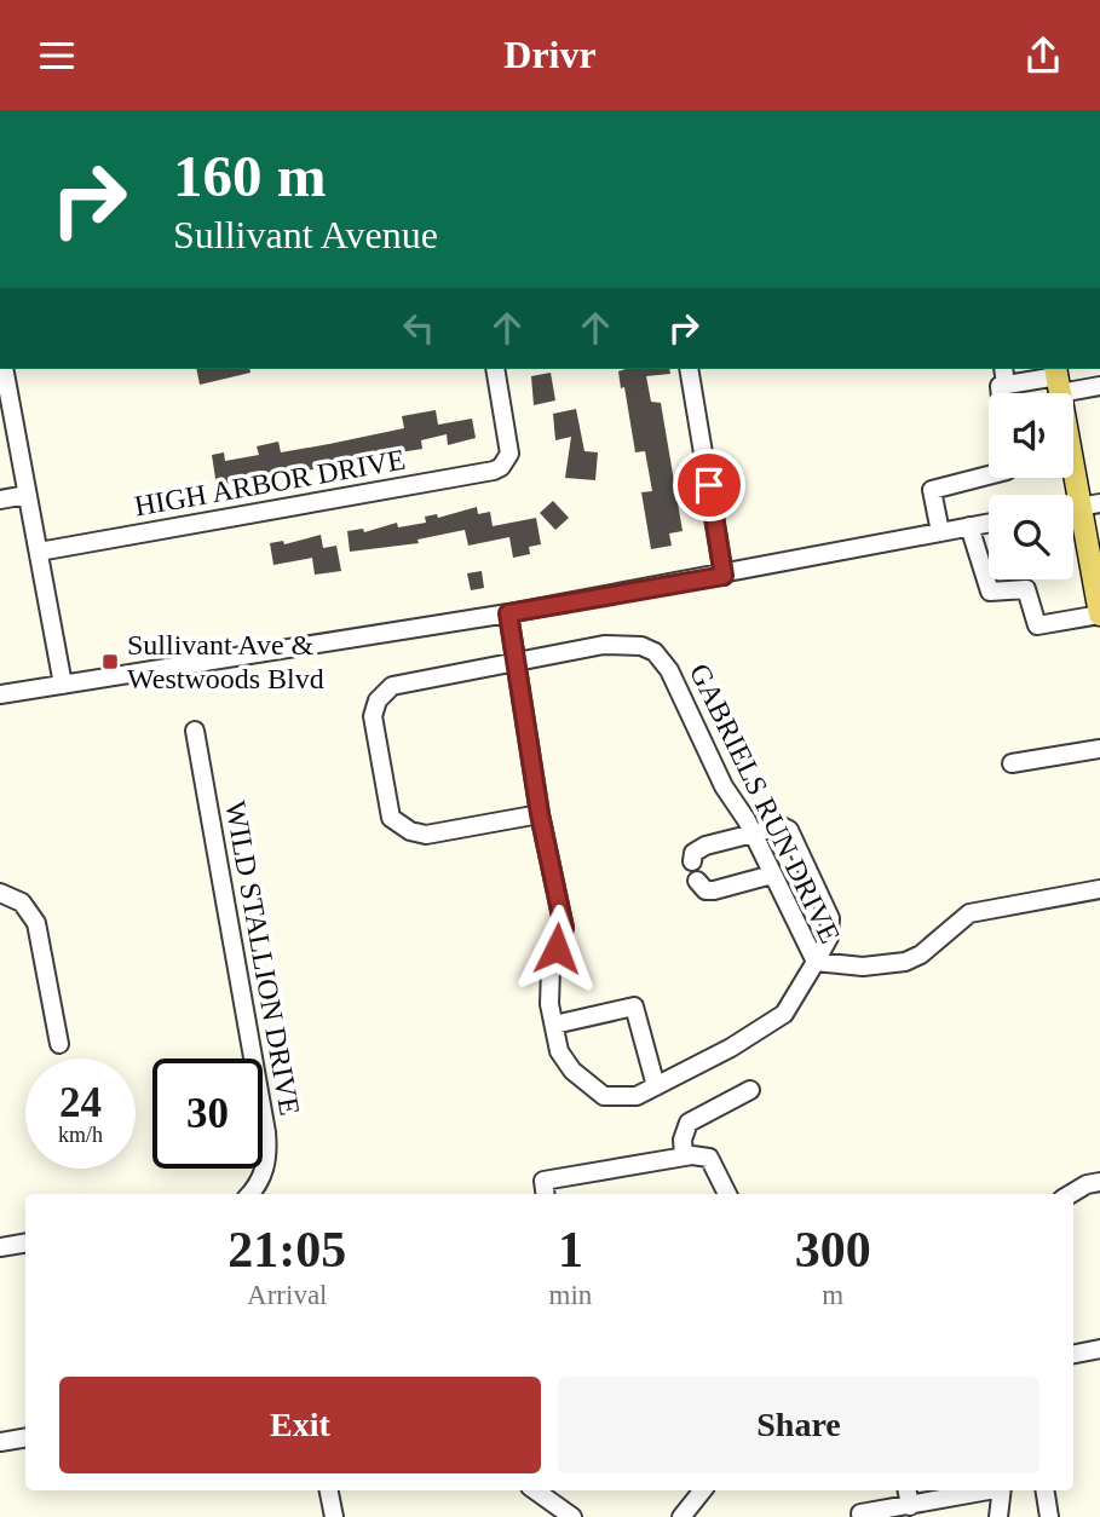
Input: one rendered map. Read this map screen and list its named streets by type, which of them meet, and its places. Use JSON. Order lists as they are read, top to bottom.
{
  "streets": {
    "street": ["HIGH ARBOR DRIVE", "GABRIELS RUN DRIVE", "WILD STALLION DRIVE"]
  },
  "places": {
    "transit": ["Sullivant Ave & Westwoods Blvd"]
  },
  "page": {
    "header": "Drivr",
    "turn": ["160 m", "Sullivant Avenue"],
    "speed": "24 km/h",
    "limit": "30",
    "eta": [
      "21:05",
      "Arrival",
      "1",
      "min",
      "300",
      "m"
    ],
    "buttons": ["Exit", "Share"]
  }
}
